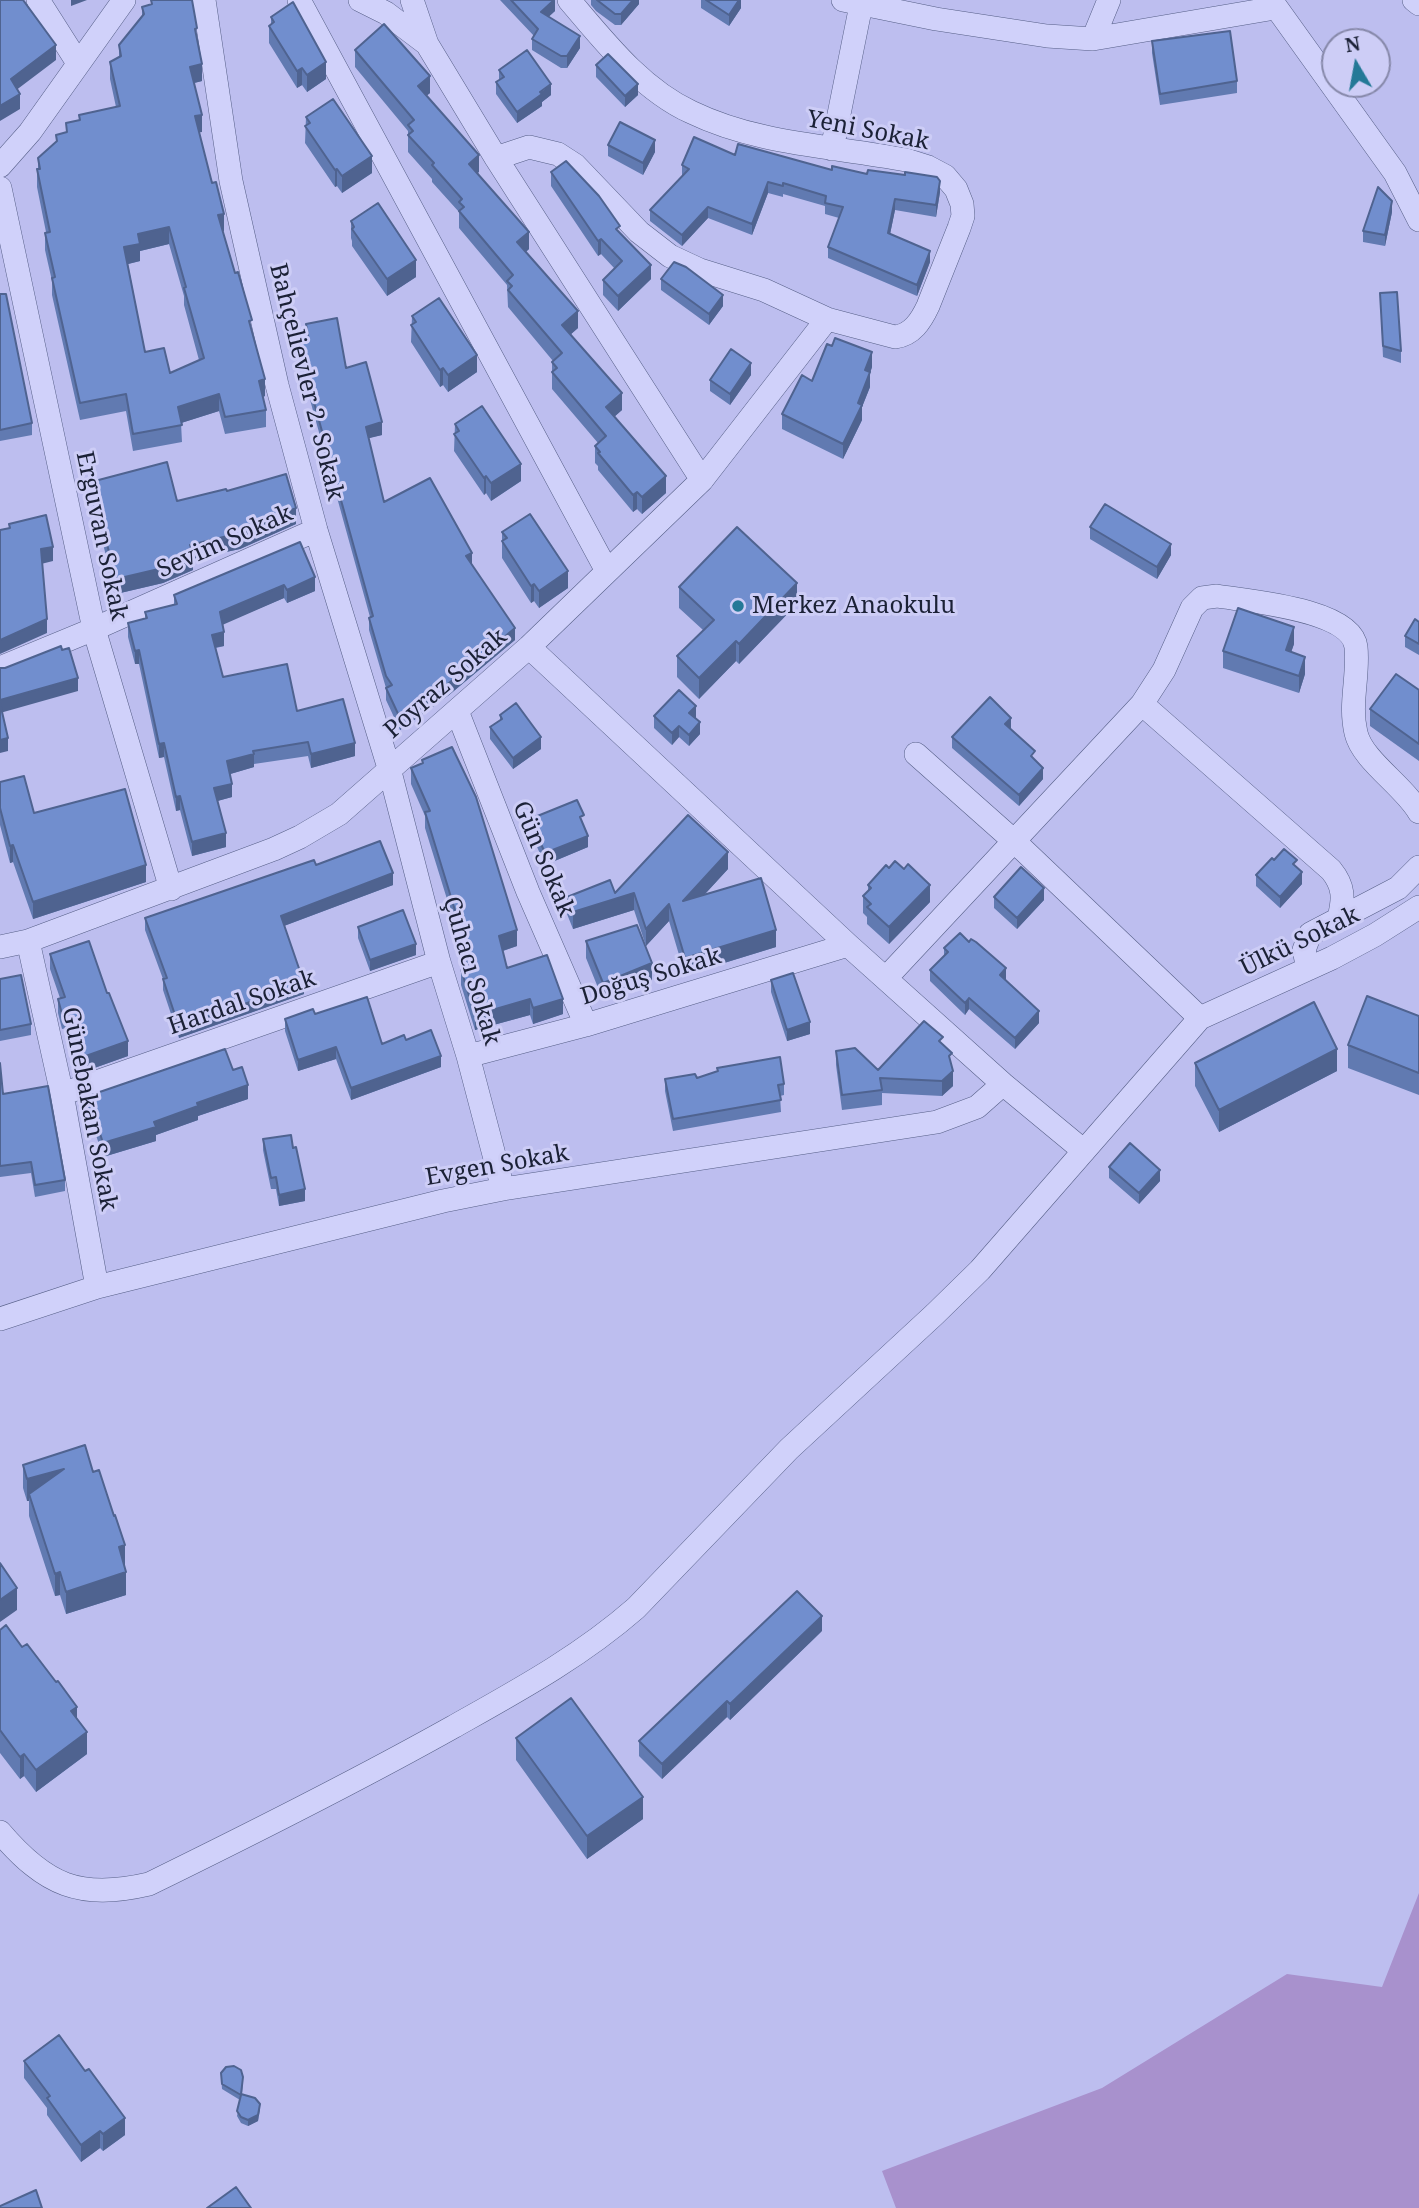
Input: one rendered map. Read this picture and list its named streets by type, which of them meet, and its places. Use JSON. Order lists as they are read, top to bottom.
{
  "streets": {
    "street": [
      "Yeni Sokak",
      "Bahçelievler 2. Sokak",
      "Erguvan Sokak",
      "Sevim Sokak",
      "Poyraz Sokak",
      "Gün Sokak",
      "Ülkü Sokak",
      "Çuhacı Sokak",
      "Doğuş Sokak",
      "Hardal Sokak",
      "Günebakan Sokak",
      "Evgen Sokak"
    ]
  },
  "crossings": [
    ["Yeni Sokak", "Poyraz Sokak"],
    ["Bahçelievler 2. Sokak", "Sevim Sokak"],
    ["Bahçelievler 2. Sokak", "Poyraz Sokak"],
    ["Bahçelievler 2. Sokak", "Çuhacı Sokak"],
    ["Erguvan Sokak", "Sevim Sokak"],
    ["Erguvan Sokak", "Poyraz Sokak"],
    ["Poyraz Sokak", "Gün Sokak"],
    ["Poyraz Sokak", "Çuhacı Sokak"],
    ["Poyraz Sokak", "Günebakan Sokak"],
    ["Gün Sokak", "Doğuş Sokak"],
    ["Çuhacı Sokak", "Doğuş Sokak"],
    ["Çuhacı Sokak", "Hardal Sokak"],
    ["Çuhacı Sokak", "Evgen Sokak"],
    ["Hardal Sokak", "Günebakan Sokak"],
    ["Günebakan Sokak", "Evgen Sokak"]
  ],
  "places": ["Merkez Anaokulu"],
  "north": "top"
}
